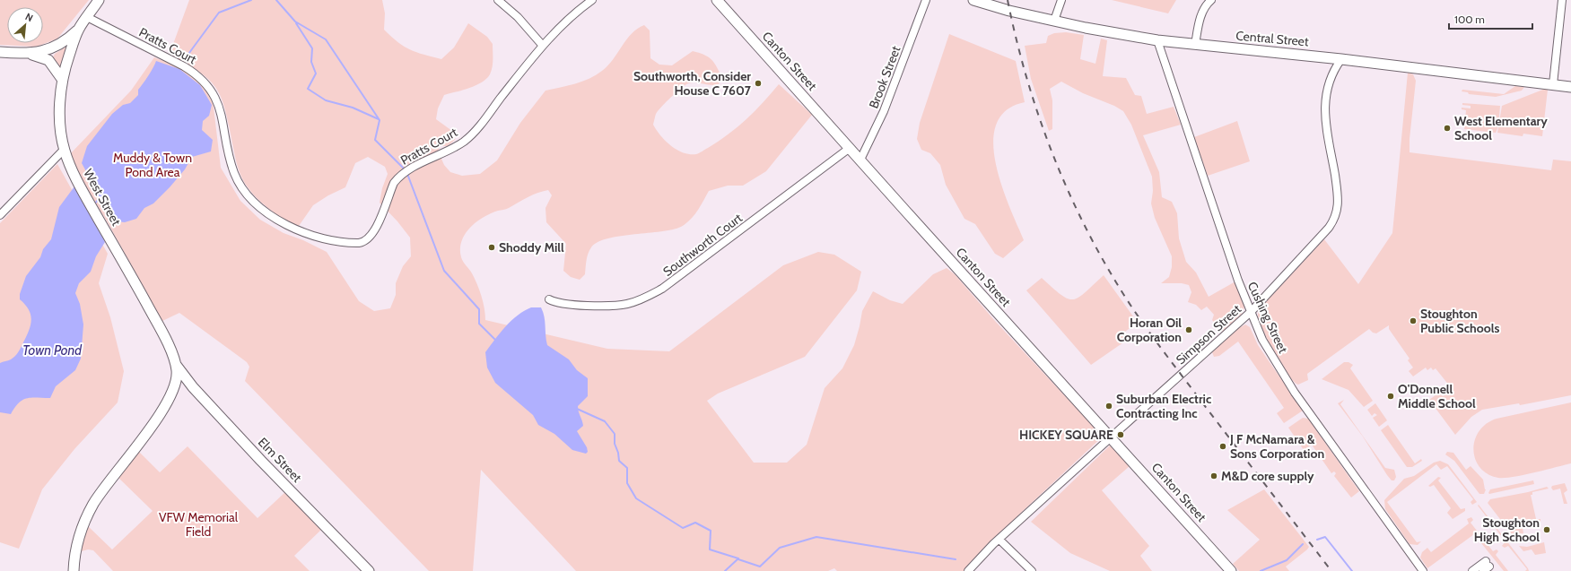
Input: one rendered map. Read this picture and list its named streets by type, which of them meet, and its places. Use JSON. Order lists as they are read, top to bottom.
{
  "streets": {
    "main road": [
      "Central Street",
      "Canton Street",
      "West Street",
      "Elm Street"
    ],
    "street": [
      "Pratts Court",
      "Brook Street",
      "Southworth Court",
      "Cushing Street",
      "Simpson Street"
    ]
  },
  "crossings": [
    ["Central Street", "Cushing Street"],
    ["Central Street", "Simpson Street"],
    ["Pratts Court", "West Street"],
    ["Canton Street", "Brook Street"],
    ["Canton Street", "Southworth Court"],
    ["Canton Street", "Simpson Street"],
    ["West Street", "Elm Street"],
    ["Cushing Street", "Simpson Street"]
  ],
  "water": ["Town Pond"],
  "parks": ["Muddy & Town Pond Area", "VFW Memorial Field"],
  "places": [
    "Southworth, Consider House C 7607",
    "West Elementary School",
    "Shoddy Mill",
    "Stoughton Public Schools",
    "Horan Oil Corporation",
    "O'Donnell Middle School",
    "Suburban Electric Contracting Inc",
    "HICKEY SQUARE",
    "J F McNamara & Sons Corporation",
    "M&D core supply",
    "Stoughton High School"
  ],
  "scale_bar": "100 m",
  "north": "top right"
}
